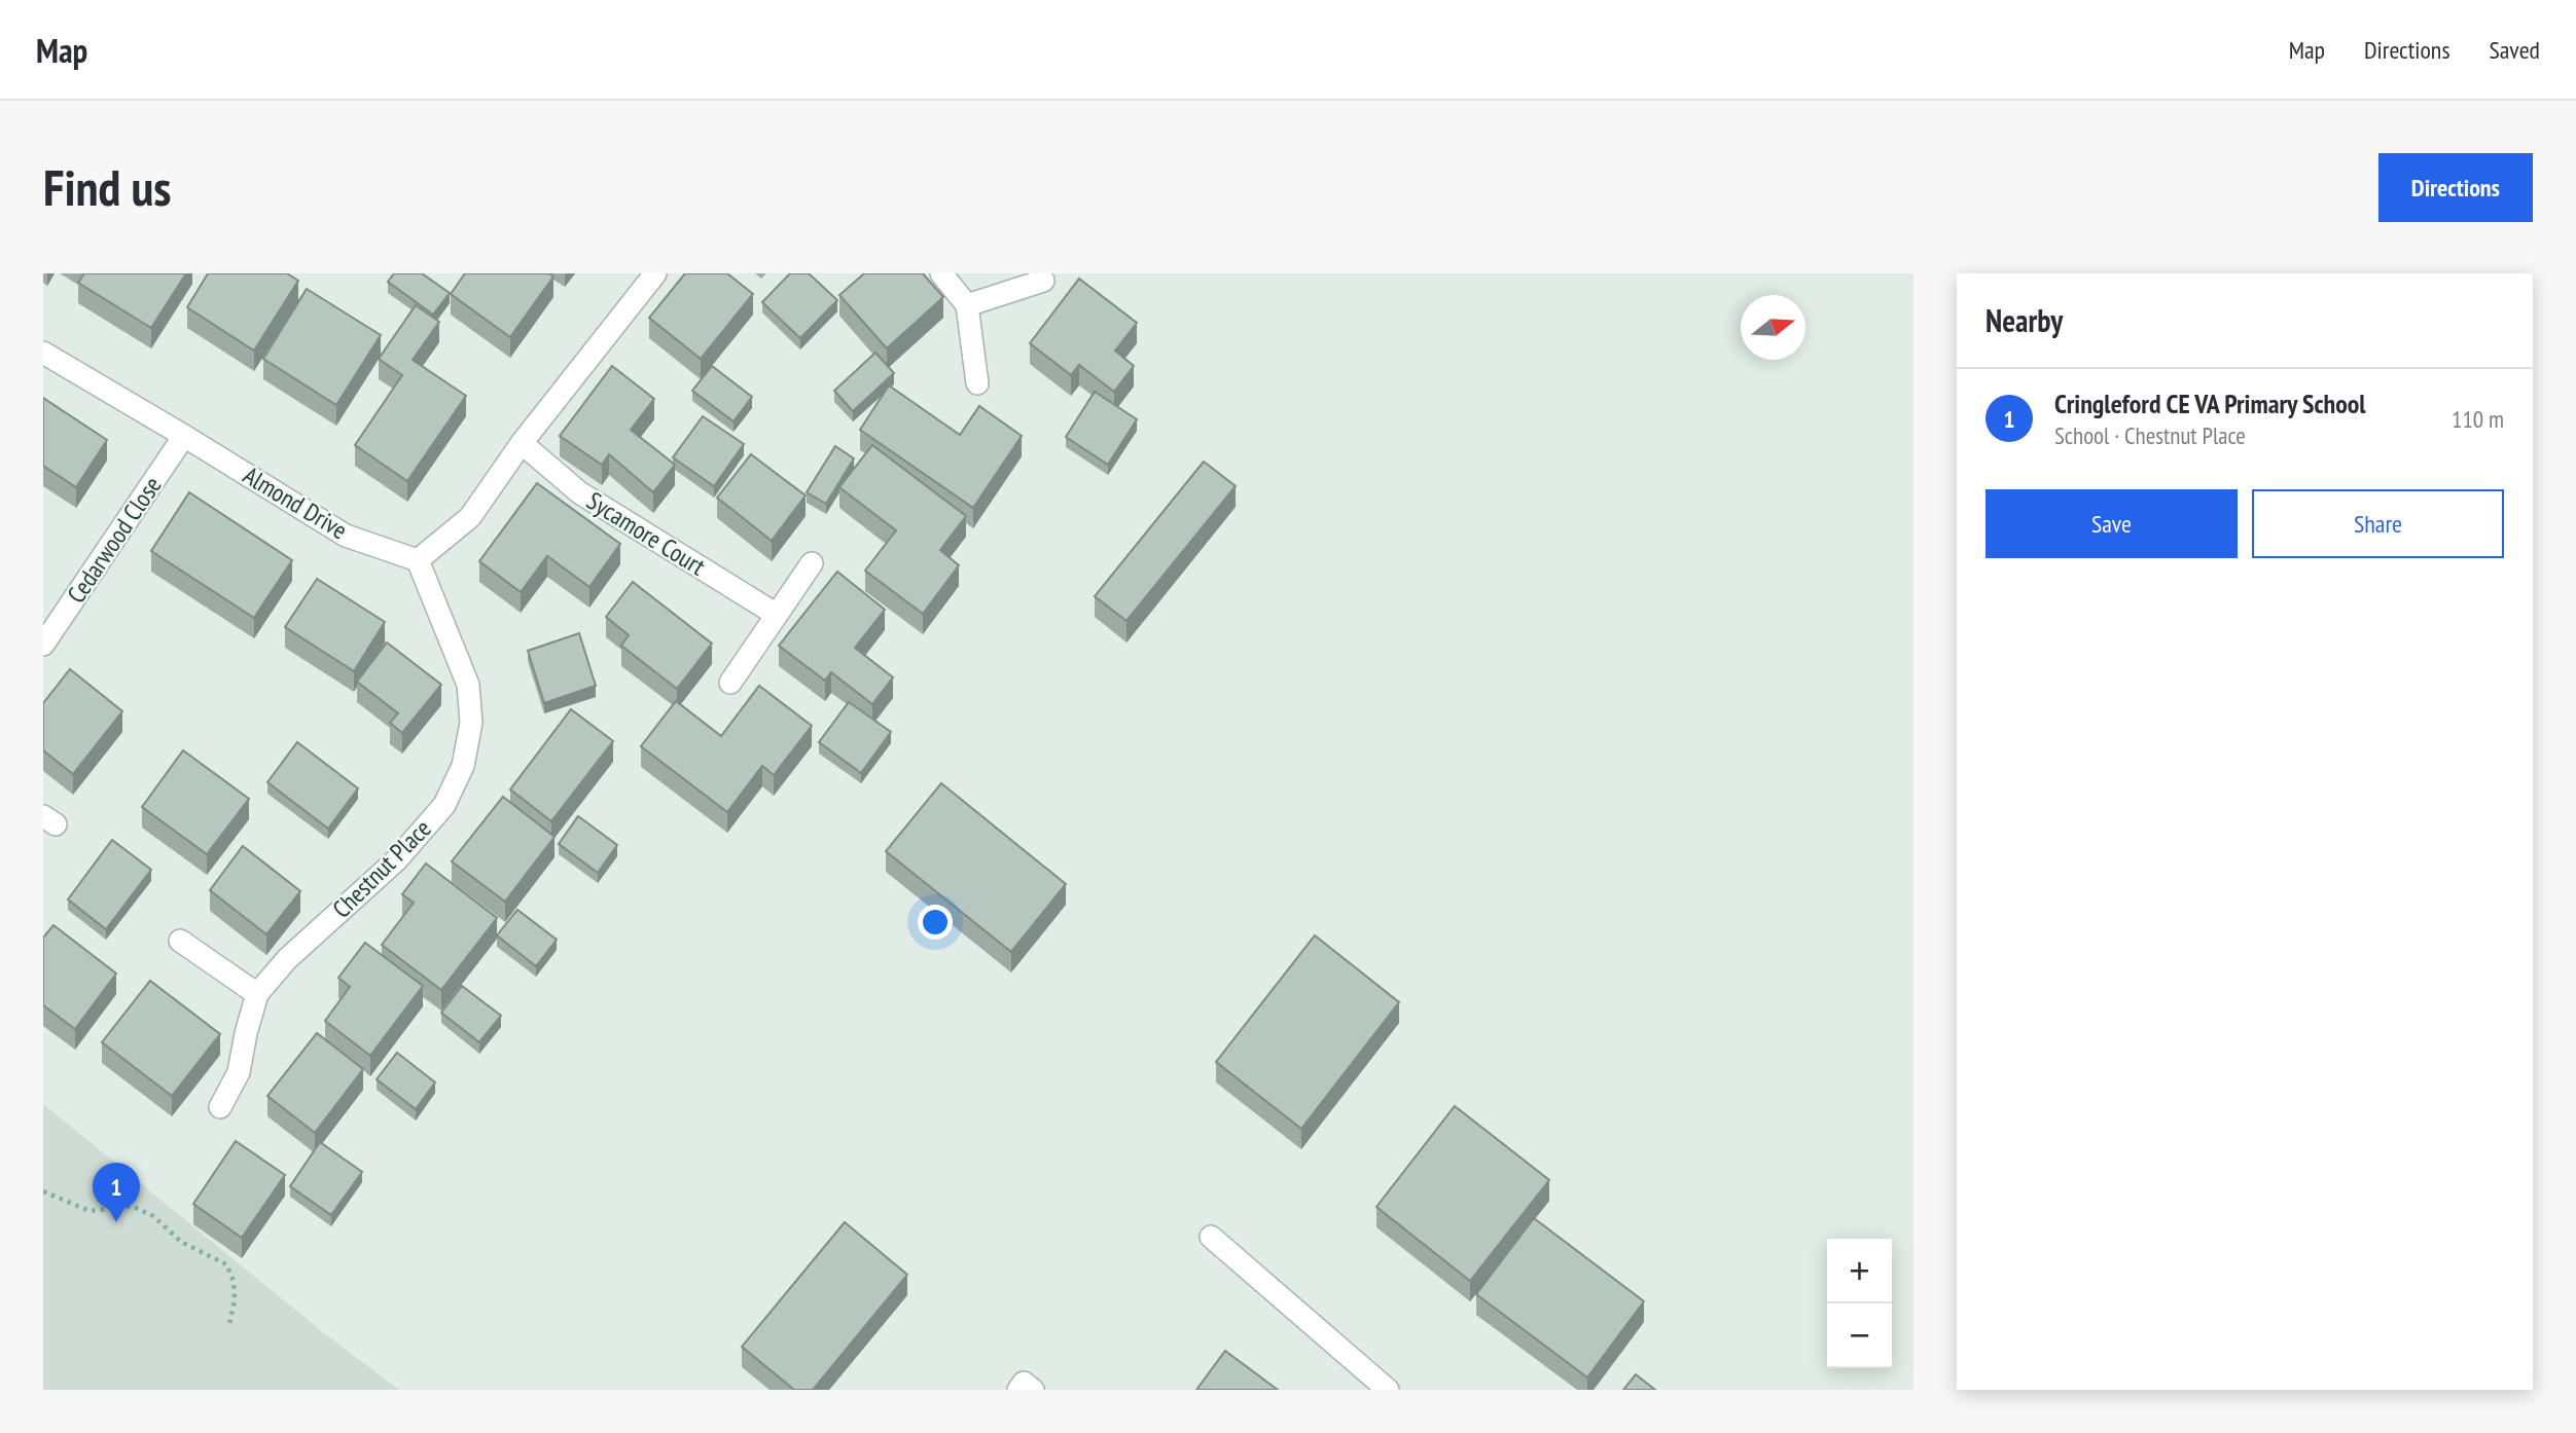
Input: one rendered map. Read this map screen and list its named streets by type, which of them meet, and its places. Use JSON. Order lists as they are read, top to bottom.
{
  "streets": {
    "street": [
      "Almond Drive",
      "Sycamore Court",
      "Cedarwood Close",
      "Chestnut Place"
    ]
  },
  "crossings": [
    ["Almond Drive", "Cedarwood Close"],
    ["Almond Drive", "Chestnut Place"]
  ],
  "north": "right",
  "page": {
    "header": "Map",
    "nav": ["Map", "Directions", "Saved"],
    "buttons": [
      "Directions",
      ["Save", "Share"]
    ],
    "title": "Find us",
    "heading": "Nearby",
    "list": [
      {
        "mark": "1",
        "name": "Cringleford CE VA Primary School",
        "note": "School · Chestnut Place",
        "value": "110 m"
      }
    ],
    "pins": "1",
    "map_buttons": ["+", "−"]
  }
}
